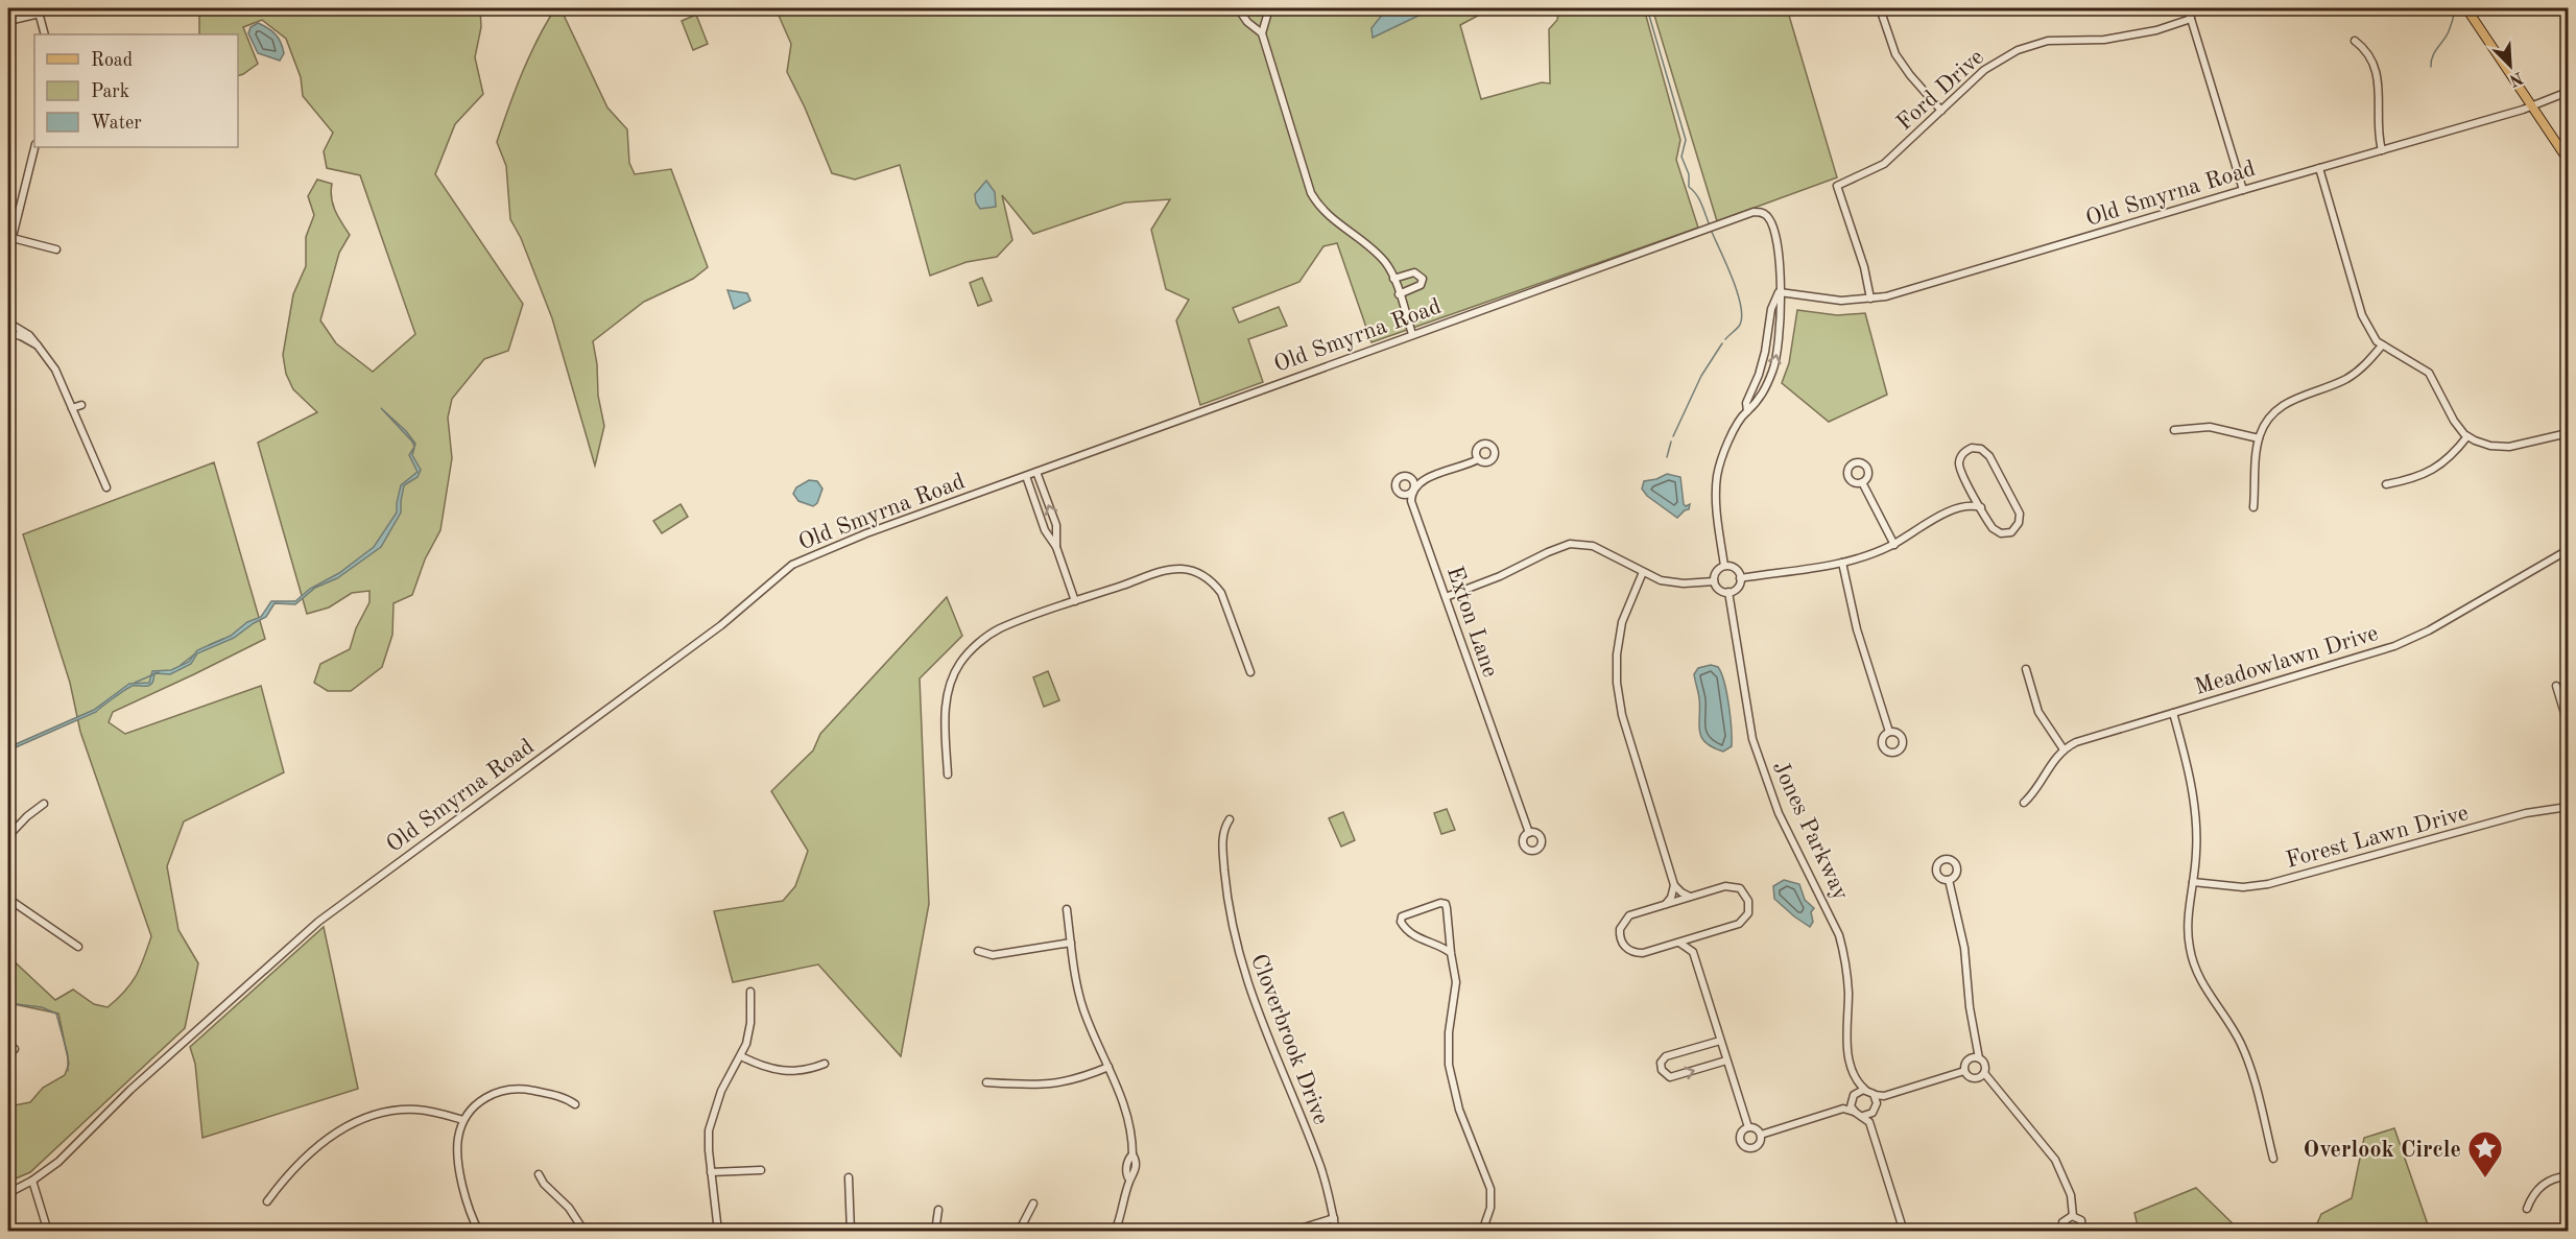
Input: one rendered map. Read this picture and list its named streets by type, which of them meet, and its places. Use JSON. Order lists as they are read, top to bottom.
{
  "streets": {
    "street": [
      "Ford Drive",
      "Old Smyrna Road",
      "Exton Lane",
      "Meadowlawn Drive",
      "Jones Parkway",
      "Forest Lawn Drive",
      "Cloverbrook Drive"
    ]
  },
  "crossings": [
    ["Ford Drive", "Old Smyrna Road"]
  ],
  "places": {
    "place": ["Overlook Circle"]
  },
  "legend": ["Road", "Park", "Water"],
  "north": "bottom right"
}
